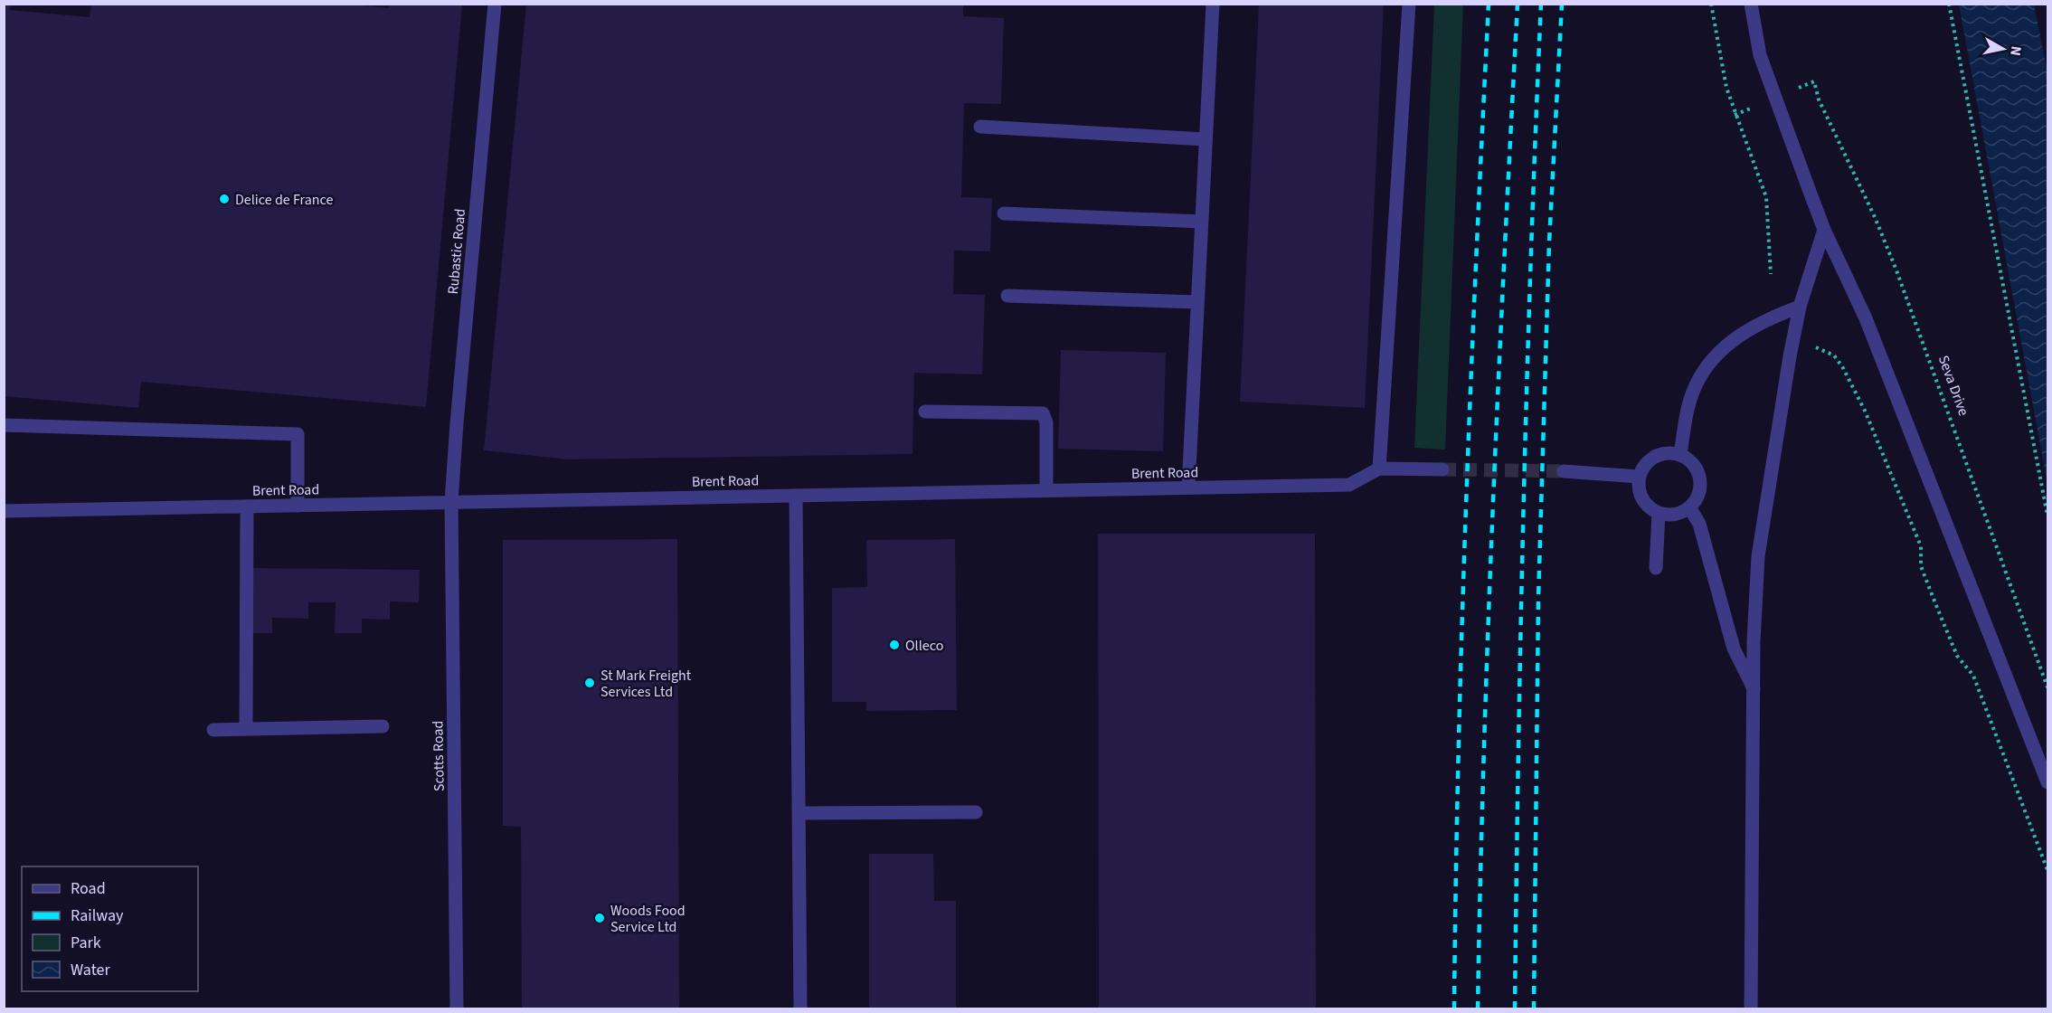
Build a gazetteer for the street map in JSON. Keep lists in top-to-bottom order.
{
  "streets": {
    "street": ["Rubastic Road", "Brent Road", "Scotts Road"],
    "path": ["Seva Drive"]
  },
  "crossings": [
    ["Rubastic Road", "Brent Road"],
    ["Rubastic Road", "Scotts Road"],
    ["Brent Road", "Scotts Road"]
  ],
  "places": [
    "Delice de France",
    "Olleco",
    "St Mark Freight Services Ltd",
    "Woods Food Service Ltd"
  ],
  "legend": [
    "Road",
    "Railway",
    "Park",
    "Water"
  ],
  "north": "right"
}
